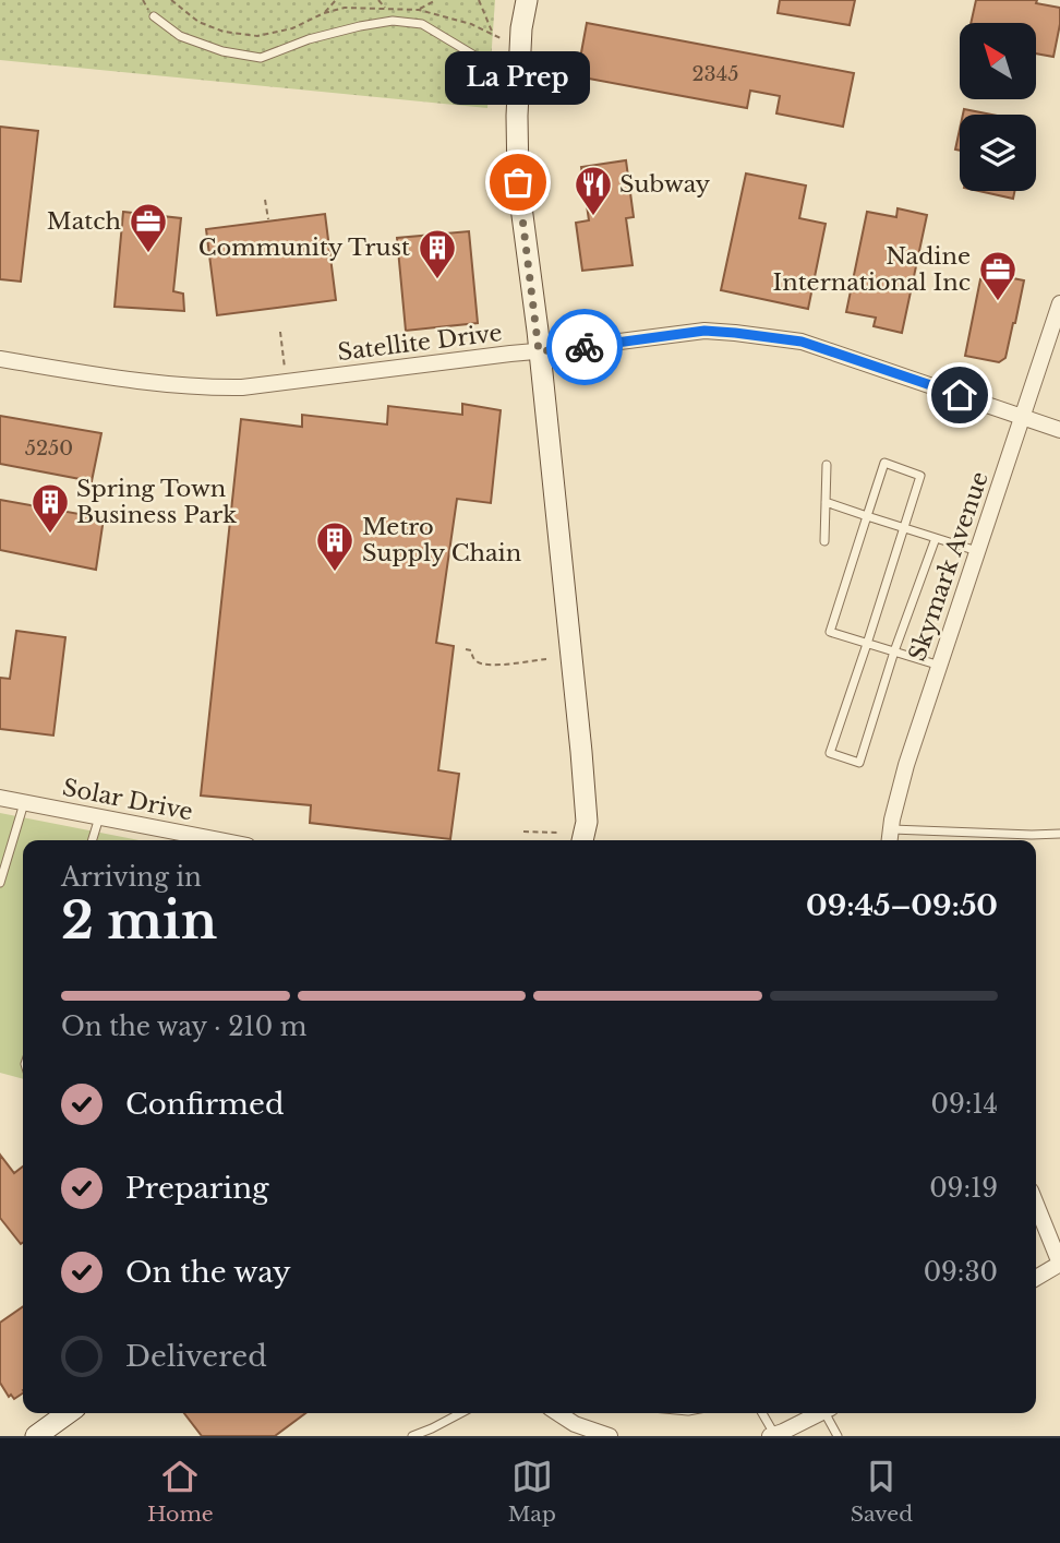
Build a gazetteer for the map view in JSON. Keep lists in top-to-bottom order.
{
  "streets": {
    "street": ["Satellite Drive", "Skymark Avenue", "Solar Drive"]
  },
  "crossings": [
    ["Satellite Drive", "Skymark Avenue"]
  ],
  "places": {
    "other": ["La Prep"],
    "restaurant": ["Subway"],
    "office": ["Match", "Nadine International Inc"],
    "building": ["Community Trust", "Spring Town Business Park", "Metro Supply Chain"]
  },
  "house_numbers": ["2345", "5250"],
  "north": "top left",
  "page": {
    "bubble": "La Prep",
    "heading": ["2 min", "Arriving in", "09:45–09:50"],
    "bar": "On the way · 210 m",
    "list": [
      ["Confirmed", "09:14"],
      ["Preparing", "09:19"],
      ["On the way", "09:30"],
      "Delivered"
    ],
    "tabs": ["Home", "Map", "Saved"]
  }
}
